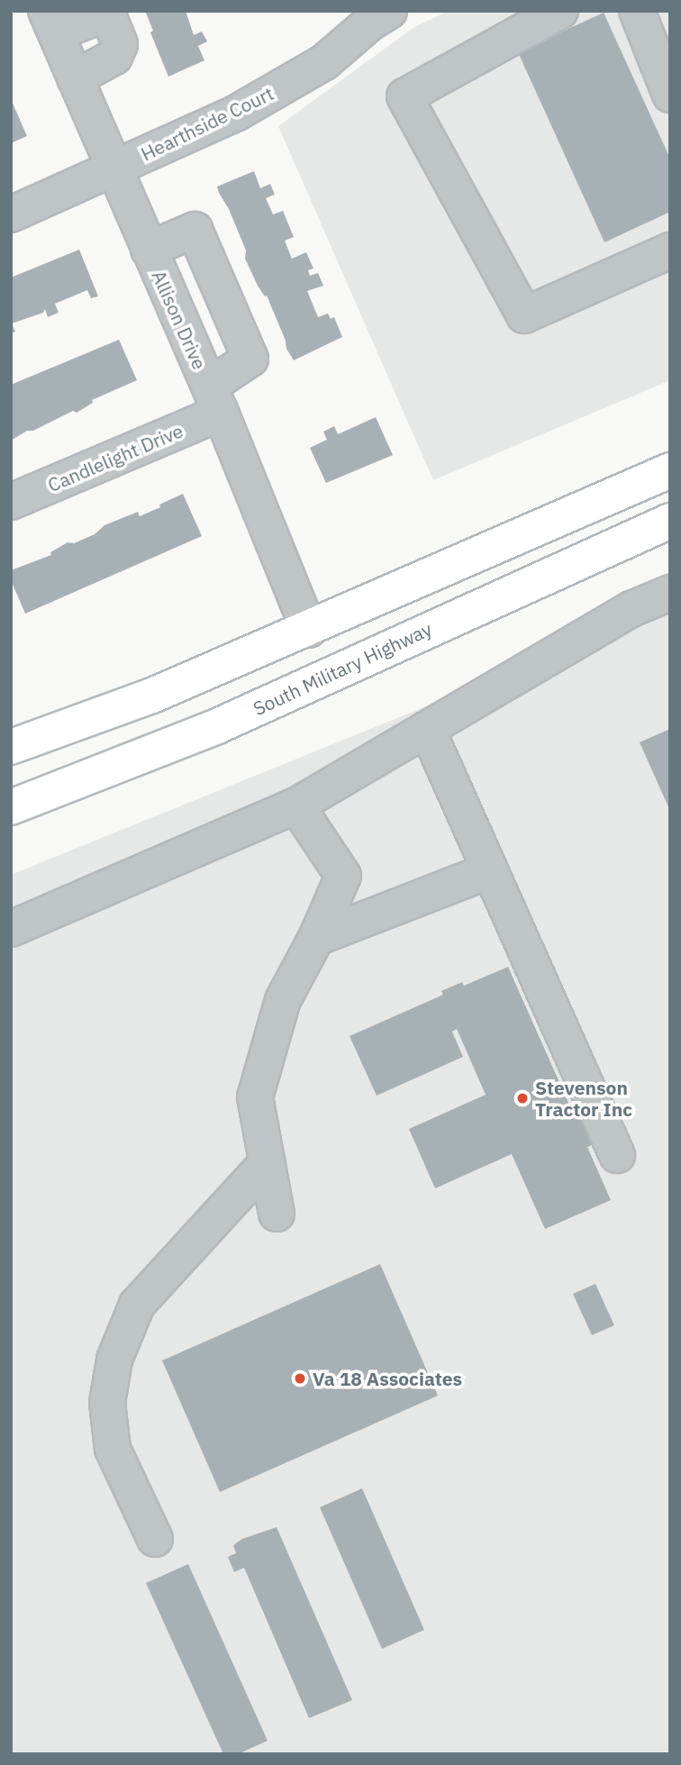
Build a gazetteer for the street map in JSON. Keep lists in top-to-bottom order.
{
  "streets": {
    "main road": ["South Military Highway"],
    "street": ["Hearthside Court", "Allison Drive", "Candlelight Drive"]
  },
  "crossings": [
    ["Hearthside Court", "Allison Drive"],
    ["Allison Drive", "Candlelight Drive"]
  ],
  "places": ["Stevenson Tractor Inc", "Va 18 Associates"]
}
